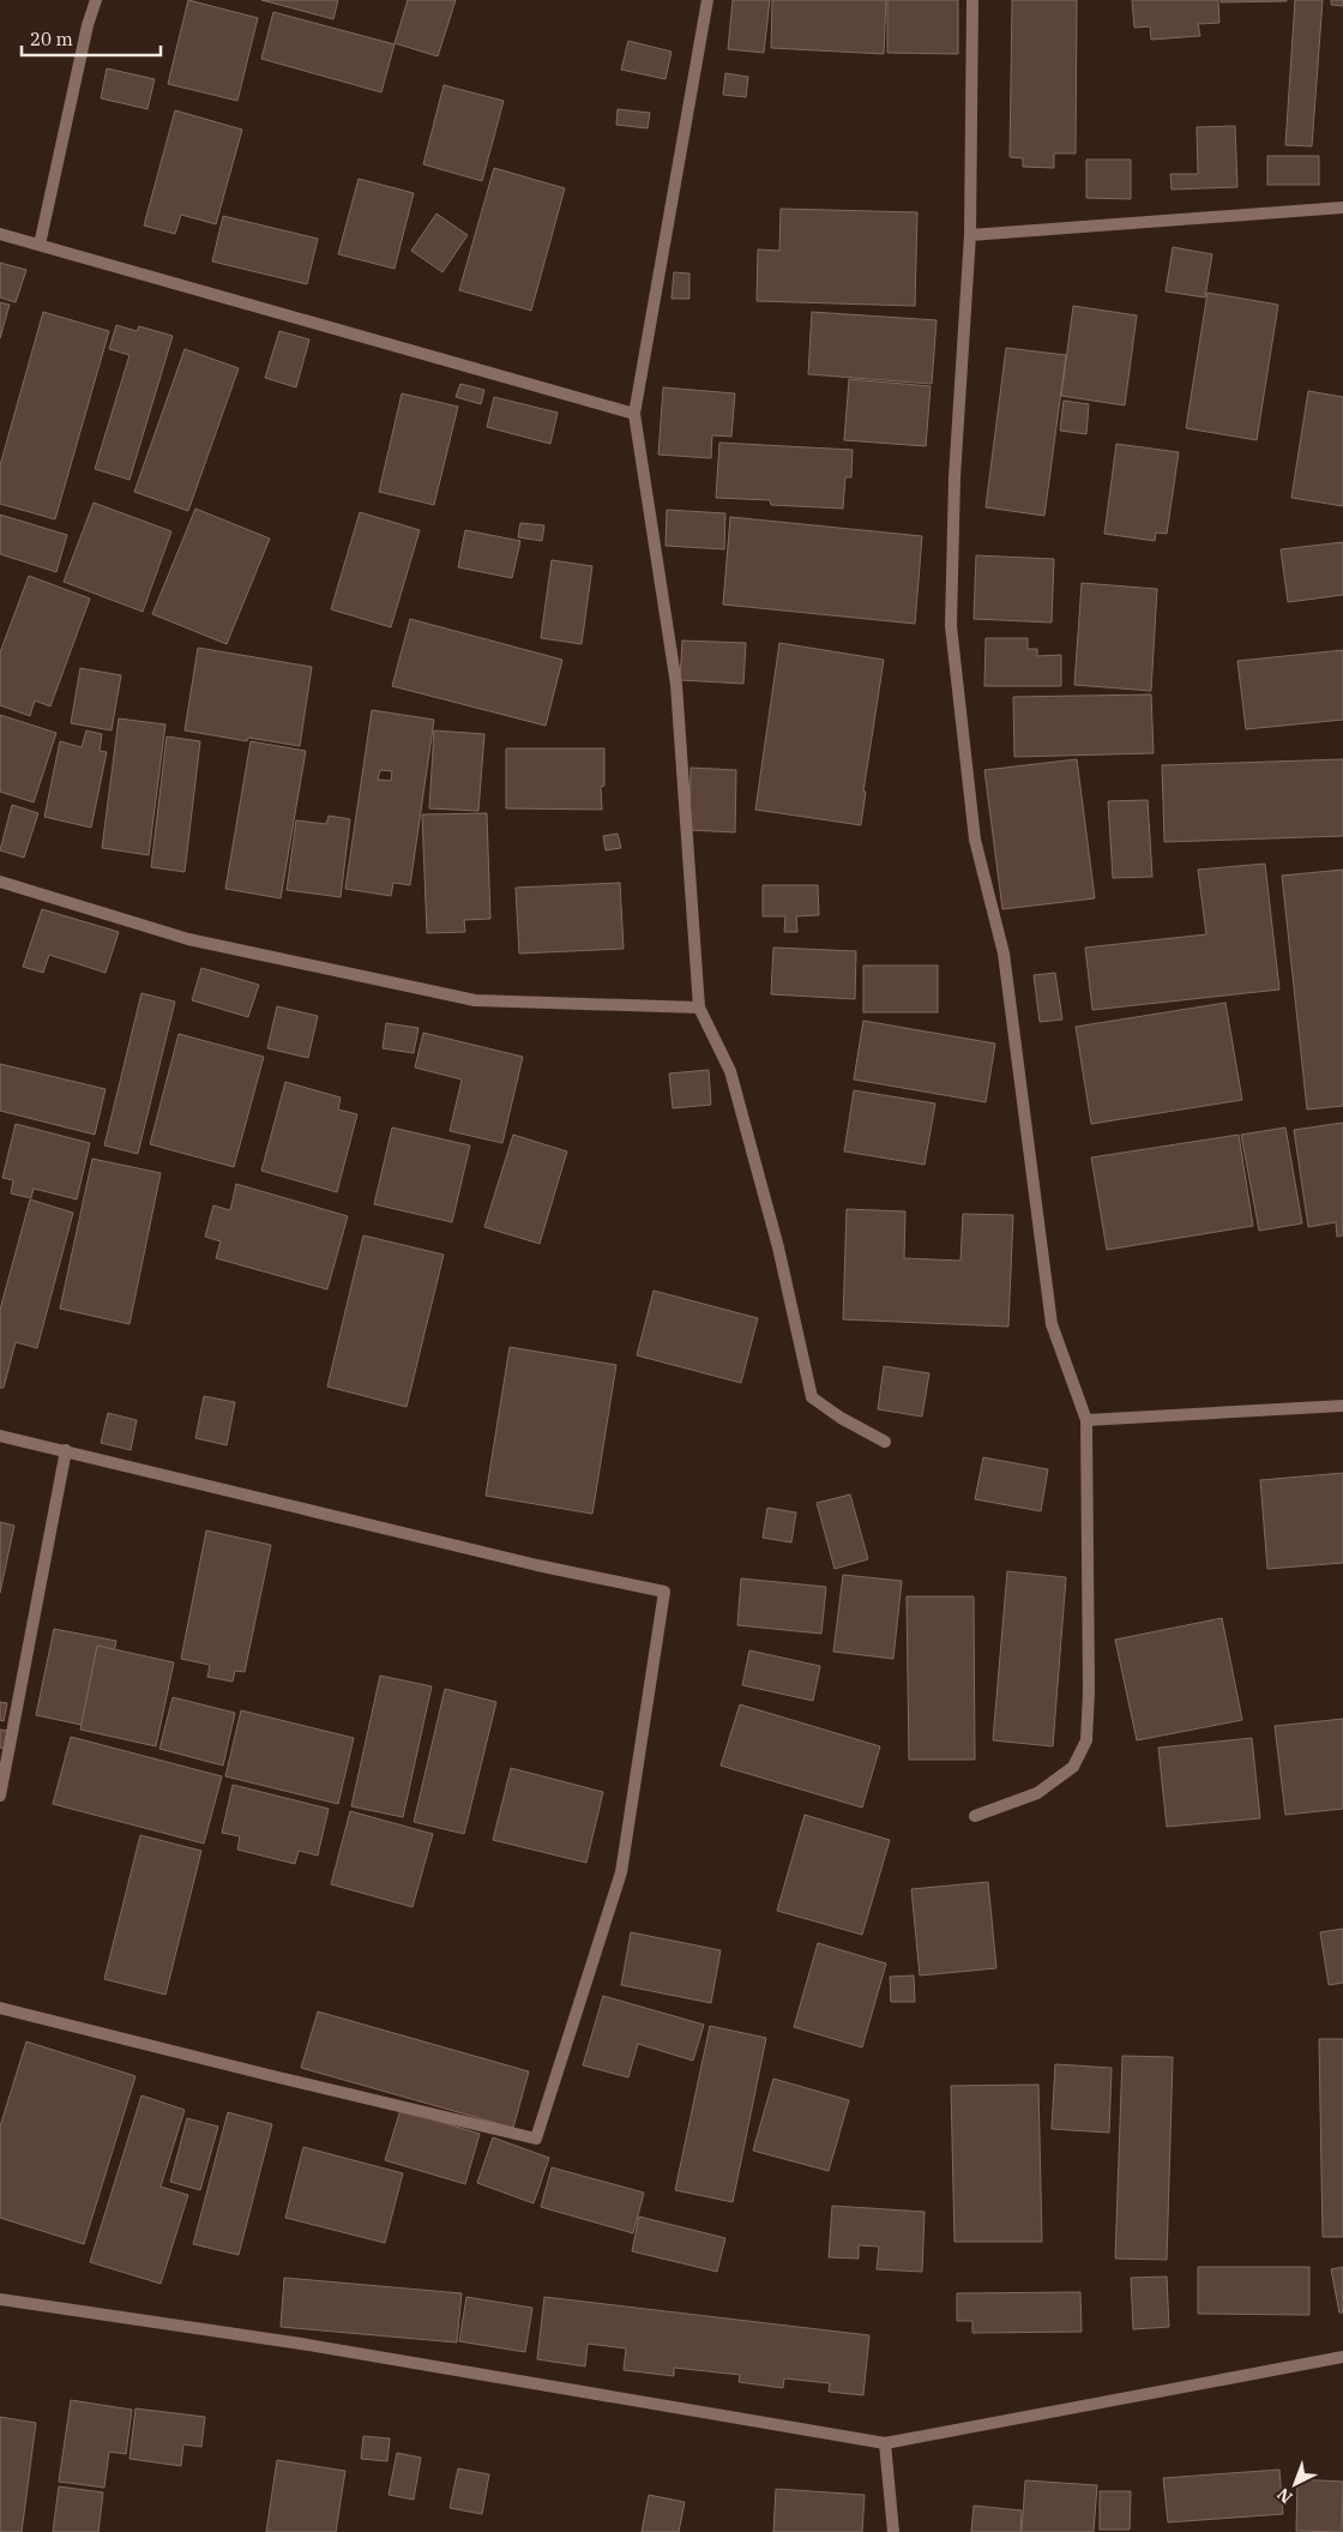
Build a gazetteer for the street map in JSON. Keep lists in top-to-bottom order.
{
  "scale_bar": "20 m",
  "north": "bottom left"
}
